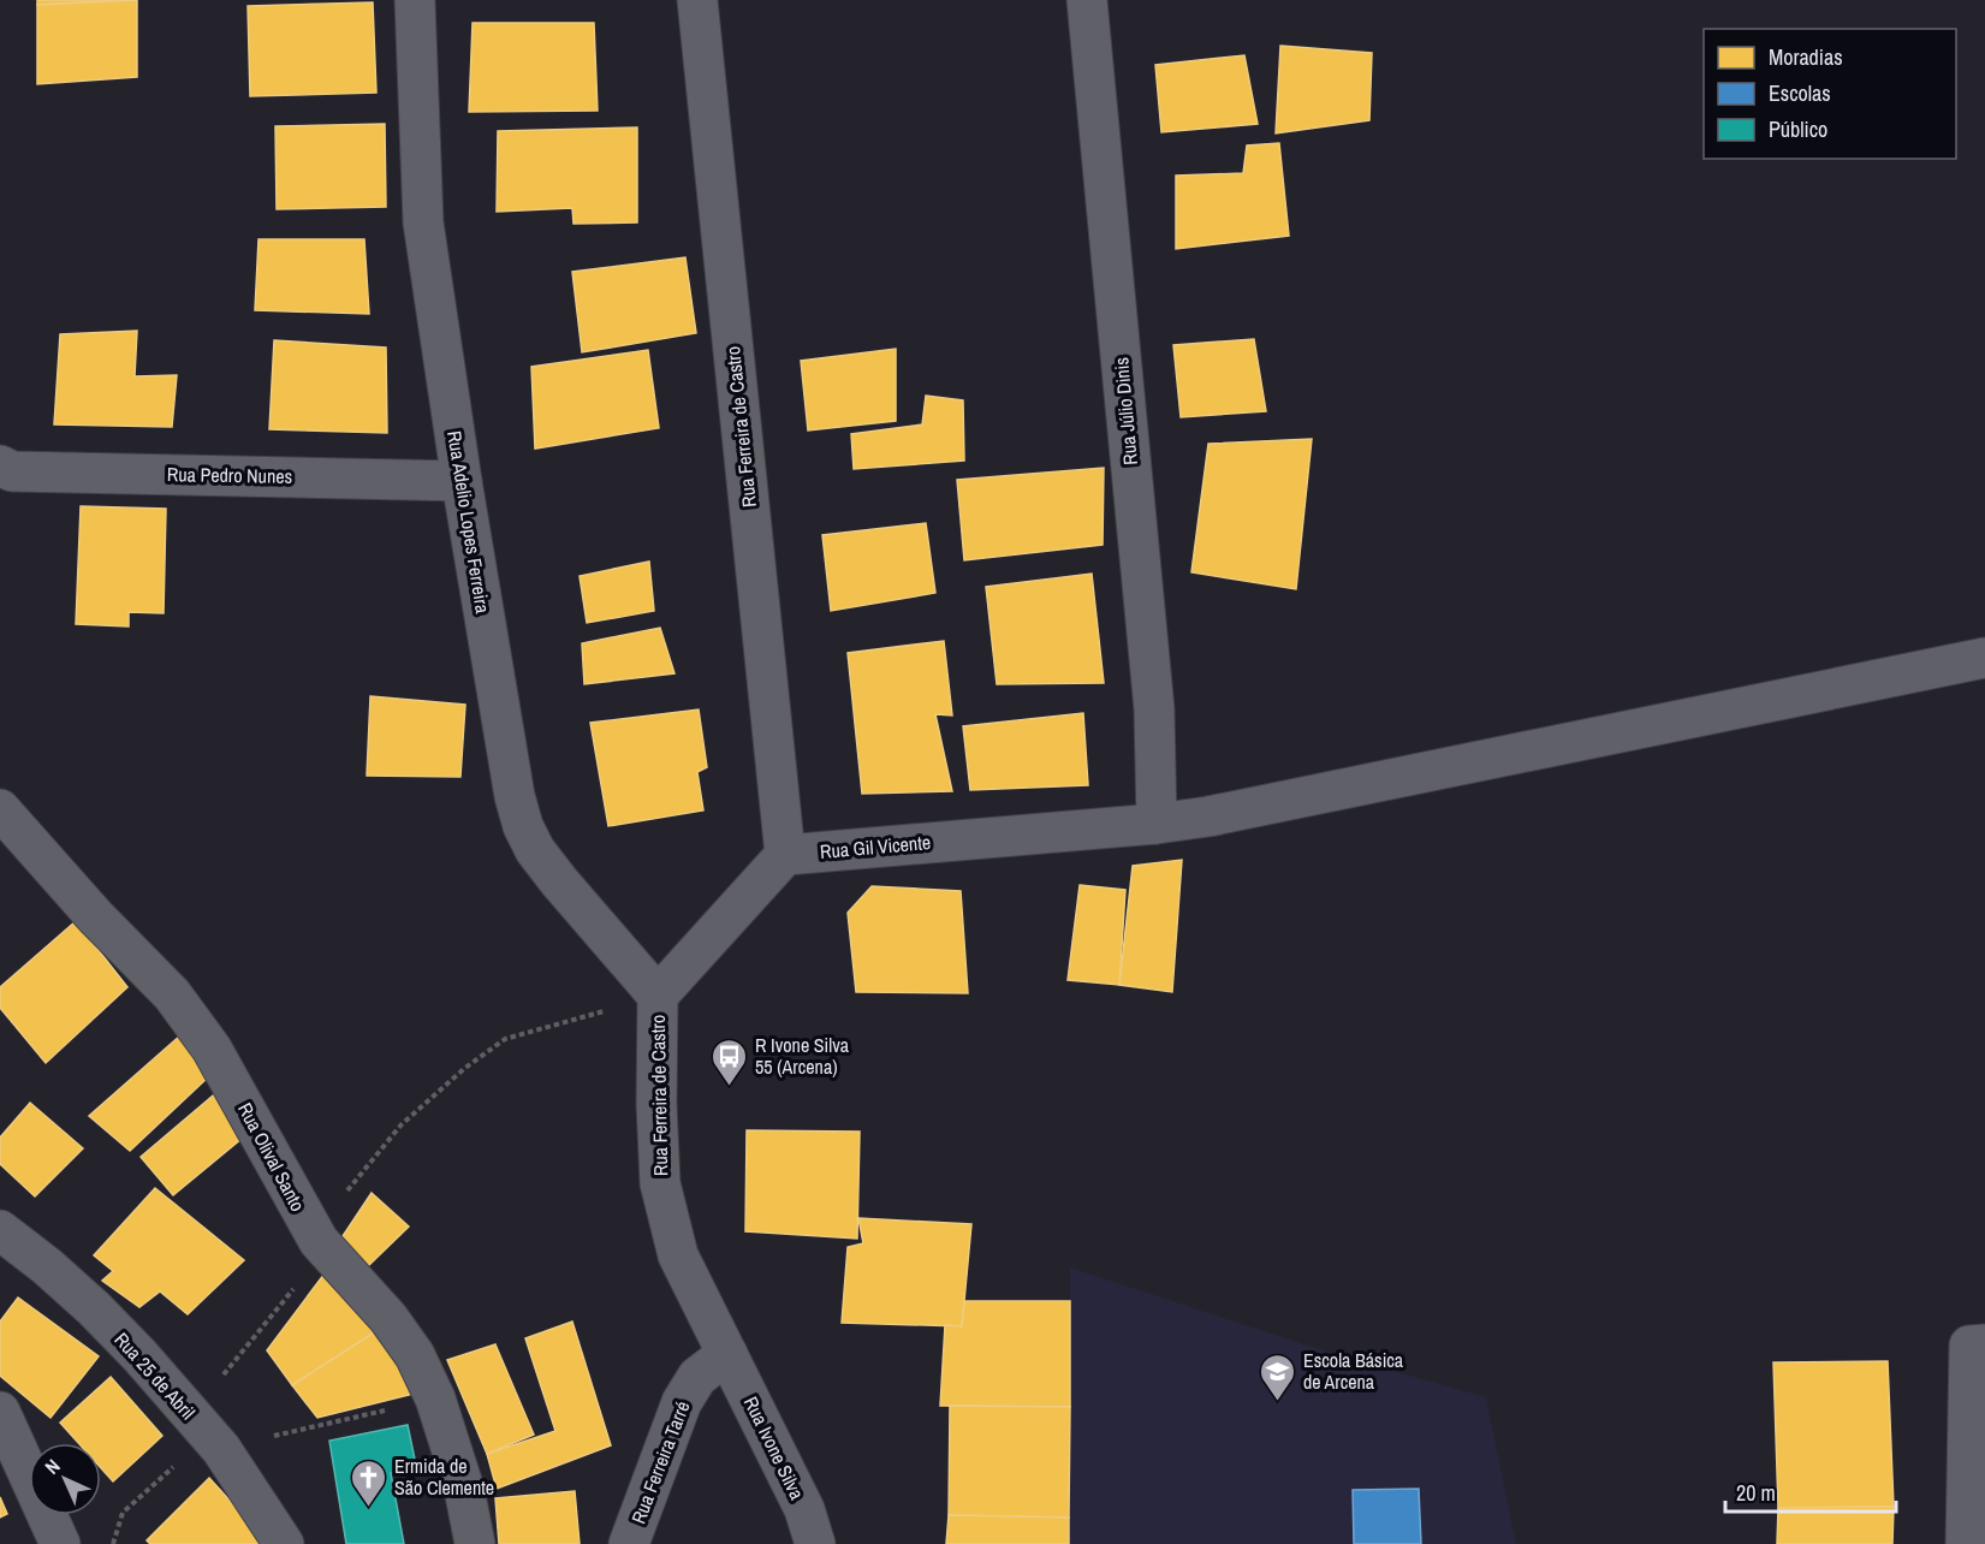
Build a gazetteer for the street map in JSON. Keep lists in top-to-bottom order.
{
  "streets": {
    "street": [
      "Rua Júlio Dinis",
      "Rua Ferreira de Castro",
      "Rua Pedro Nunes",
      "Rua Adelio Lopes Ferreira",
      "Rua Gil Vicente",
      "Rua Olival Santo",
      "Rua 25 de Abril",
      "Rua Ivone Silva",
      "Rua Ferreira Tarré"
    ]
  },
  "crossings": [
    ["Rua Júlio Dinis", "Rua Gil Vicente"],
    ["Rua Ferreira de Castro", "Rua Adelio Lopes Ferreira"],
    ["Rua Ferreira de Castro", "Rua Gil Vicente"],
    ["Rua Ferreira de Castro", "Rua Ivone Silva"],
    ["Rua Ferreira de Castro", "Rua Ferreira Tarré"],
    ["Rua Pedro Nunes", "Rua Adelio Lopes Ferreira"],
    ["Rua Ivone Silva", "Rua Ferreira Tarré"]
  ],
  "places": {
    "bus stop": ["R Ivone Silva 55 (Arcena)"],
    "school or university": ["Escola Básica de Arcena"],
    "church": ["Ermida de São Clemente"]
  },
  "legend": ["Moradias", "Escolas", "Público"],
  "scale_bar": "20 m",
  "north": "top left"
}
